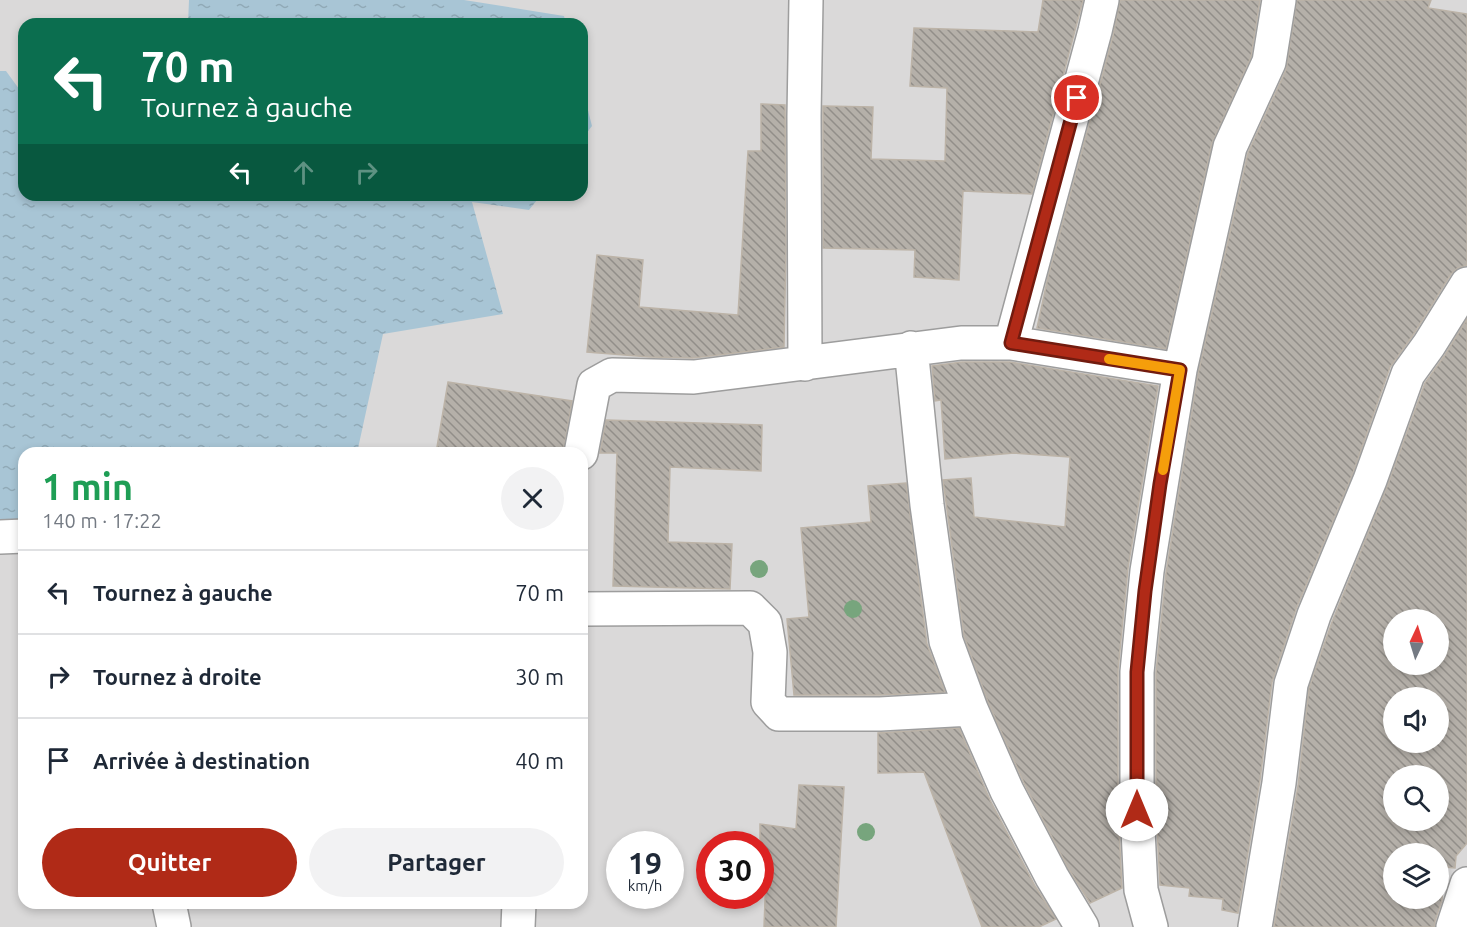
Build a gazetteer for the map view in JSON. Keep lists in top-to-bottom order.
{
  "north": "top",
  "page": {
    "turn": ["70 m", "Tournez à gauche"],
    "heading": ["1 min", "140 m · 17:22"],
    "list": [
      {
        "name": "Tournez à gauche",
        "value": "70 m"
      },
      {
        "name": "Tournez à droite",
        "value": "30 m"
      },
      {
        "name": "Arrivée à destination",
        "value": "40 m"
      }
    ],
    "buttons": ["Quitter", "Partager"],
    "speed": "19 km/h",
    "limit": "30"
  }
}
